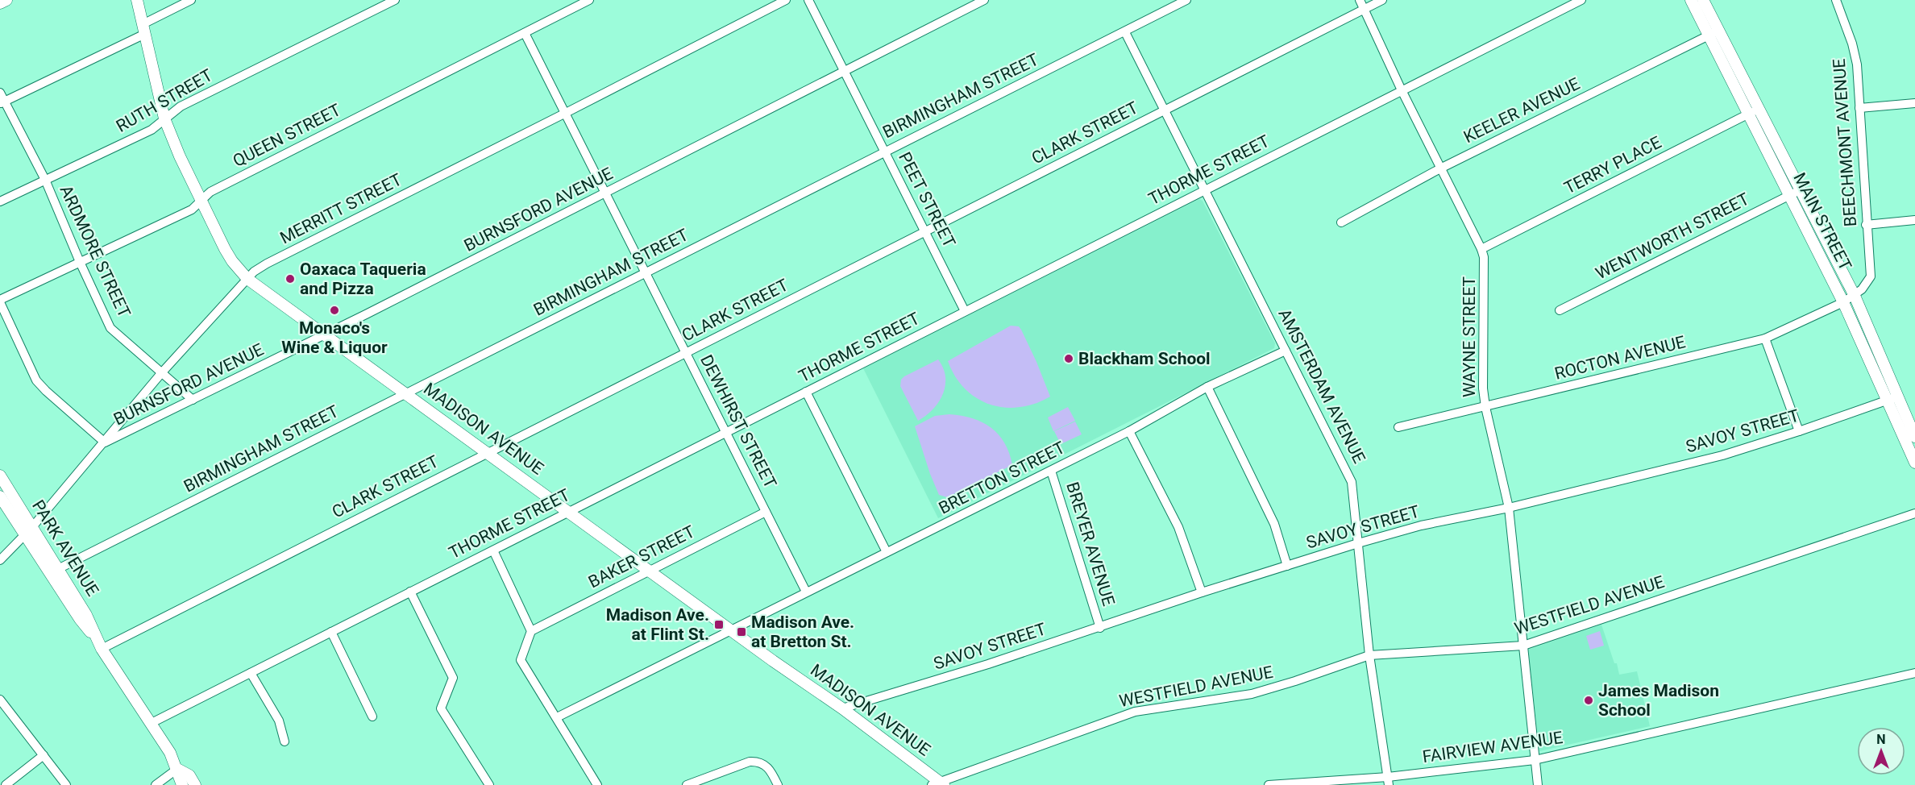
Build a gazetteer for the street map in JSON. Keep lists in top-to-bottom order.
{
  "streets": {
    "main road": ["MAIN STREET", "MADISON AVENUE", "PARK AVENUE"],
    "street": [
      "BIRMINGHAM STREET",
      "RUTH STREET",
      "KEELER AVENUE",
      "CLARK STREET",
      "QUEEN STREET",
      "BEECHMONT AVENUE",
      "TERRY PLACE",
      "THORME STREET",
      "PEET STREET",
      "MERRITT STREET",
      "BURNSFORD AVENUE",
      "WENTWORTH STREET",
      "ARDMORE STREET",
      "WAYNE STREET",
      "ROCTON AVENUE",
      "AMSTERDAM AVENUE",
      "DEWHIRST STREET",
      "SAVOY STREET",
      "BRETTON STREET",
      "BREYER AVENUE",
      "BAKER STREET",
      "WESTFIELD AVENUE",
      "FAIRVIEW AVENUE"
    ]
  },
  "crossings": [
    ["BIRMINGHAM STREET", "PEET STREET"],
    ["BIRMINGHAM STREET", "AMSTERDAM AVENUE"],
    ["BIRMINGHAM STREET", "DEWHIRST STREET"],
    ["BIRMINGHAM STREET", "MADISON AVENUE"],
    ["BIRMINGHAM STREET", "PARK AVENUE"],
    ["RUTH STREET", "ARDMORE STREET"],
    ["RUTH STREET", "MADISON AVENUE"],
    ["KEELER AVENUE", "MAIN STREET"],
    ["KEELER AVENUE", "WAYNE STREET"],
    ["CLARK STREET", "PEET STREET"],
    ["CLARK STREET", "WAYNE STREET"],
    ["CLARK STREET", "AMSTERDAM AVENUE"],
    ["CLARK STREET", "DEWHIRST STREET"],
    ["CLARK STREET", "MADISON AVENUE"],
    ["CLARK STREET", "PARK AVENUE"],
    ["QUEEN STREET", "ARDMORE STREET"],
    ["QUEEN STREET", "DEWHIRST STREET"],
    ["QUEEN STREET", "MADISON AVENUE"],
    ["BEECHMONT AVENUE", "MAIN STREET"],
    ["BEECHMONT AVENUE", "ROCTON AVENUE"],
    ["TERRY PLACE", "MAIN STREET"],
    ["TERRY PLACE", "WAYNE STREET"],
    ["THORME STREET", "PEET STREET"],
    ["THORME STREET", "WAYNE STREET"],
    ["THORME STREET", "AMSTERDAM AVENUE"],
    ["THORME STREET", "DEWHIRST STREET"],
    ["THORME STREET", "MADISON AVENUE"],
    ["THORME STREET", "PARK AVENUE"],
    ["PEET STREET", "BURNSFORD AVENUE"],
    ["MERRITT STREET", "BURNSFORD AVENUE"],
    ["MERRITT STREET", "ARDMORE STREET"],
    ["MERRITT STREET", "DEWHIRST STREET"],
    ["MERRITT STREET", "MADISON AVENUE"],
    ["MERRITT STREET", "PARK AVENUE"],
    ["BURNSFORD AVENUE", "ARDMORE STREET"],
    ["BURNSFORD AVENUE", "DEWHIRST STREET"],
    ["BURNSFORD AVENUE", "MADISON AVENUE"],
    ["MAIN STREET", "WENTWORTH STREET"],
    ["MAIN STREET", "ROCTON AVENUE"],
    ["MAIN STREET", "SAVOY STREET"],
    ["WAYNE STREET", "ROCTON AVENUE"],
    ["WAYNE STREET", "SAVOY STREET"],
    ["WAYNE STREET", "WESTFIELD AVENUE"],
    ["WAYNE STREET", "FAIRVIEW AVENUE"],
    ["AMSTERDAM AVENUE", "SAVOY STREET"],
    ["AMSTERDAM AVENUE", "BRETTON STREET"],
    ["AMSTERDAM AVENUE", "WESTFIELD AVENUE"],
    ["AMSTERDAM AVENUE", "FAIRVIEW AVENUE"],
    ["DEWHIRST STREET", "BRETTON STREET"],
    ["DEWHIRST STREET", "BAKER STREET"],
    ["MADISON AVENUE", "SAVOY STREET"],
    ["MADISON AVENUE", "BRETTON STREET"],
    ["MADISON AVENUE", "BAKER STREET"],
    ["MADISON AVENUE", "WESTFIELD AVENUE"],
    ["SAVOY STREET", "BREYER AVENUE"],
    ["BRETTON STREET", "BREYER AVENUE"]
  ],
  "places": {
    "other": [
      "Oaxaca Taqueria and Pizza",
      "Monaco's Wine & Liquor",
      "Blackham School",
      "James Madison School"
    ],
    "transit": ["Madison Ave. at Flint St.", "Madison Ave. at Bretton St."]
  },
  "north": "top"
}
